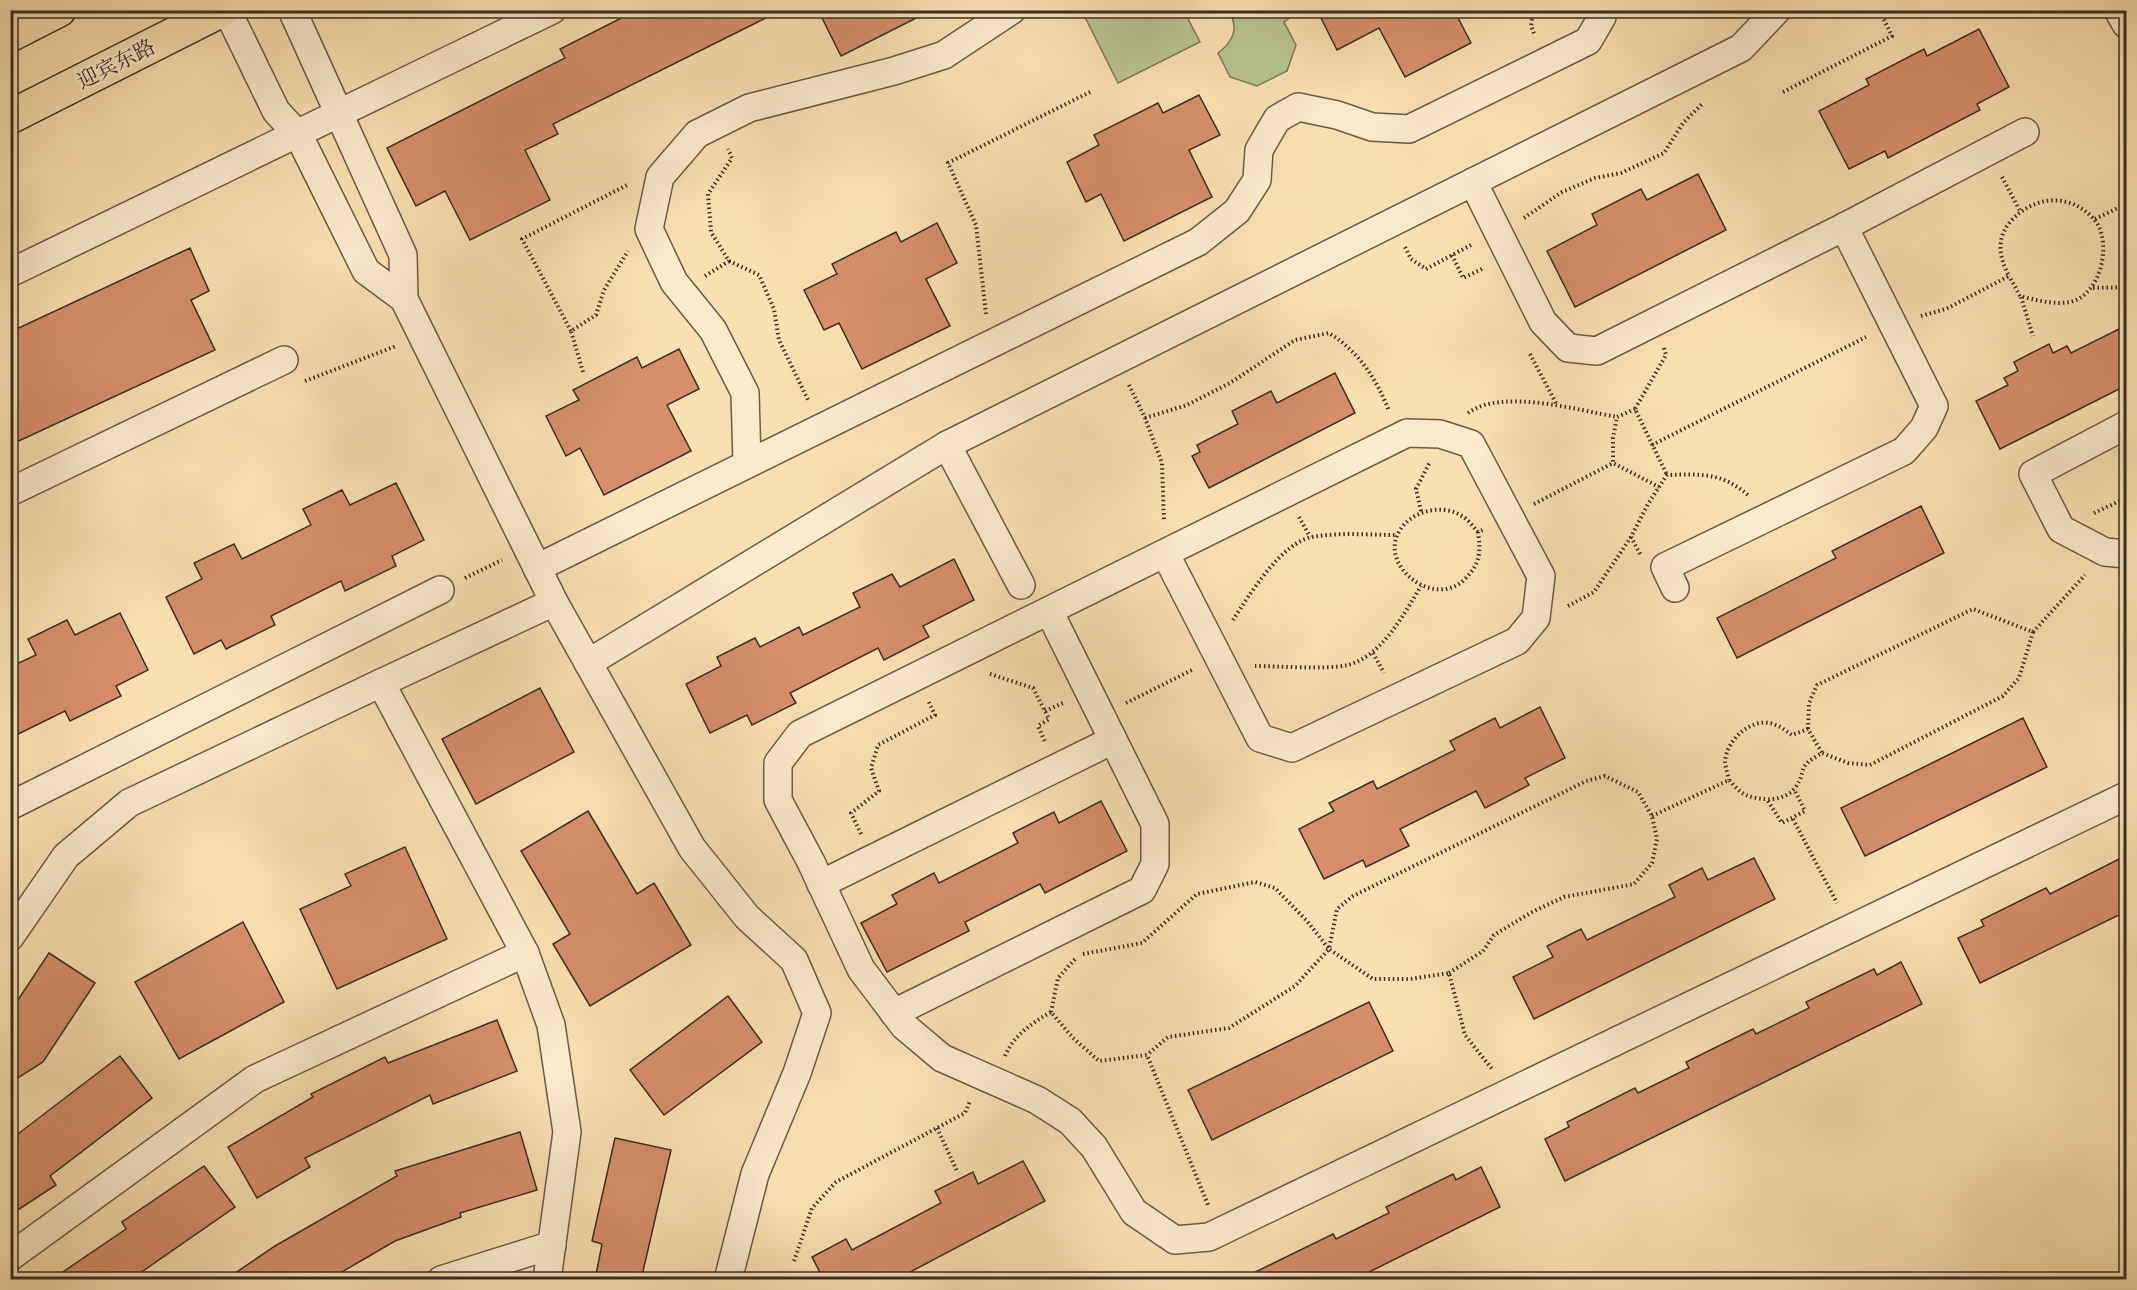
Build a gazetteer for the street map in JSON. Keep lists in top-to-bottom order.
{
  "streets": {
    "highway": ["迎宾东路"]
  }
}
